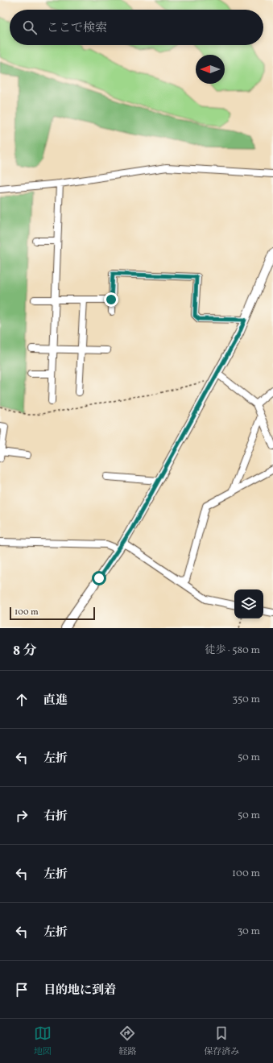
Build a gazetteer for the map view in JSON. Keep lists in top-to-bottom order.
{
  "scale_bar": "100 m",
  "north": "left",
  "page": {
    "search": "ここで検索",
    "scale": "100 m",
    "heading": ["8 分", "徒歩 · 580 m"],
    "list": [
      ["直進", "350 m"],
      ["左折", "50 m"],
      ["右折", "50 m"],
      ["左折", "100 m"],
      ["左折", "30 m"],
      "目的地に到着"
    ],
    "nav": ["地図", "経路", "保存済み"]
  }
}
